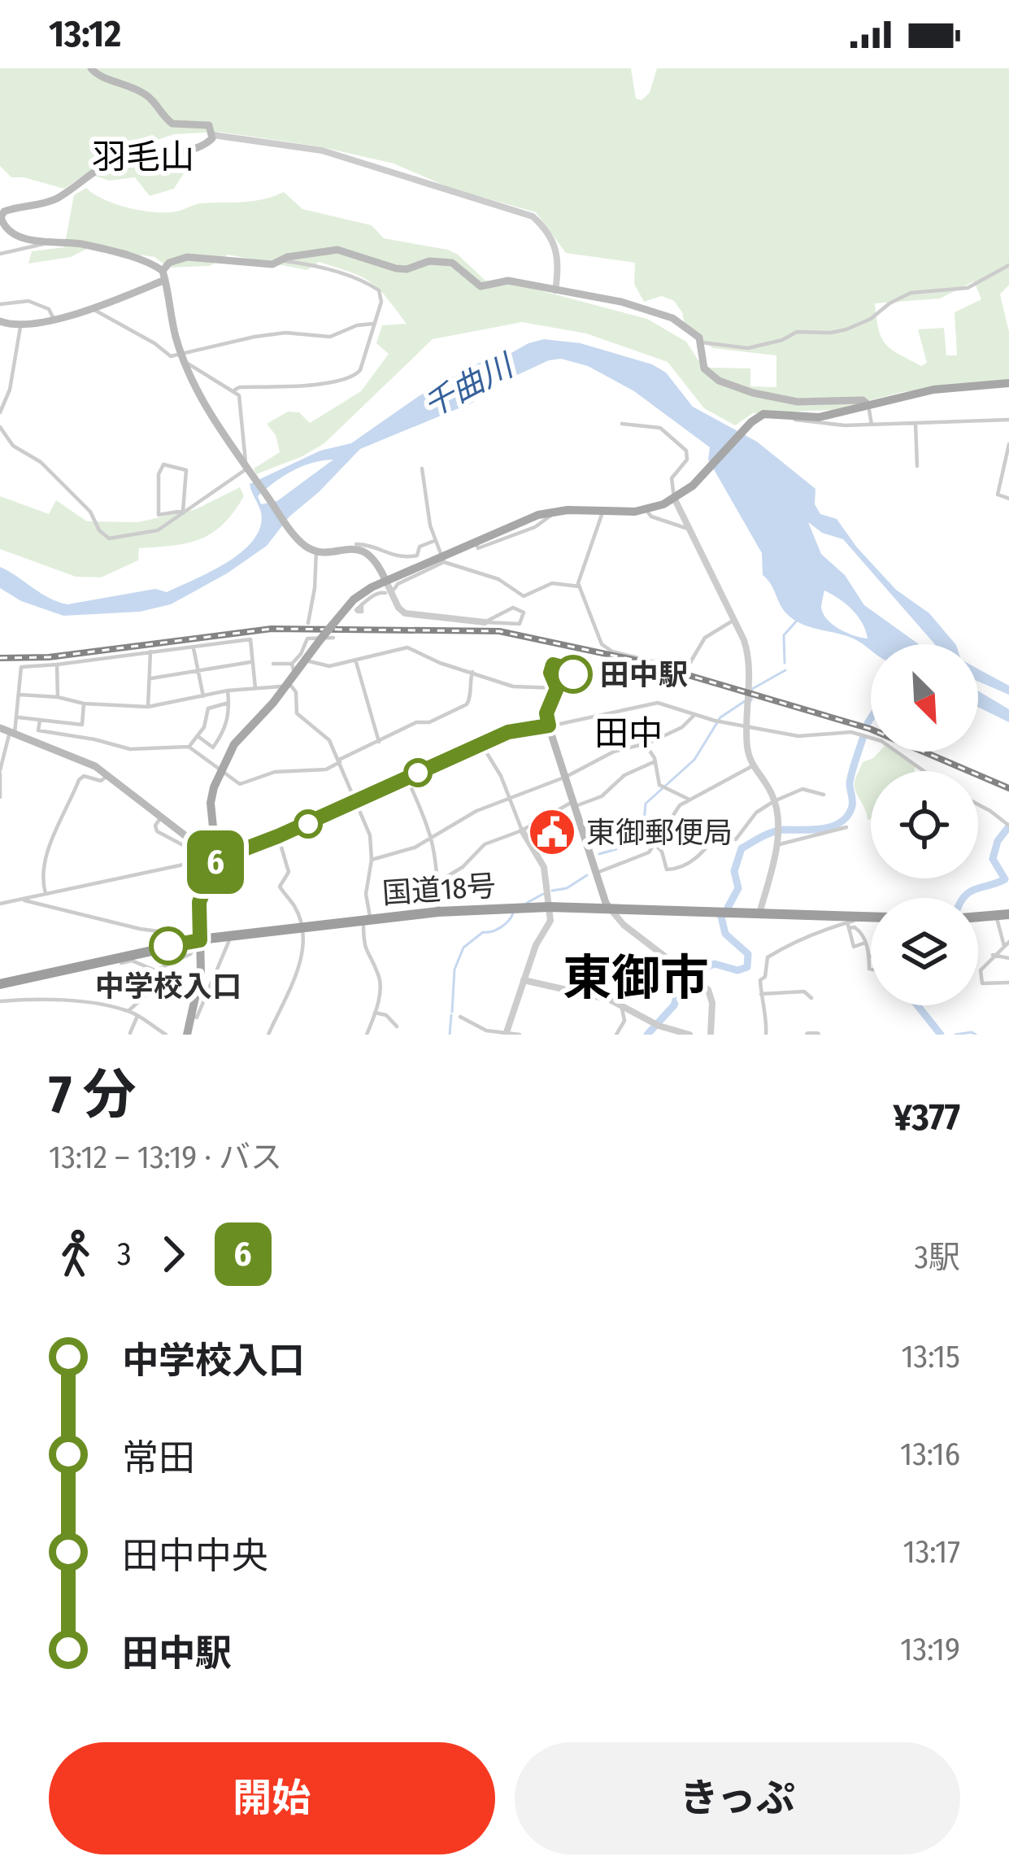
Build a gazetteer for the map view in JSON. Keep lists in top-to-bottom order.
{
  "streets": {
    "highway": ["国道18号"]
  },
  "districts": ["羽毛山", "田中", "東御市"],
  "water": ["千曲川"],
  "places": {
    "other": ["田中駅", "中学校入口"],
    "public building": ["東御郵便局"]
  },
  "lines": ["bus line 6"],
  "north": "bottom right",
  "page": {
    "status": "13:12",
    "on_map": "6",
    "heading": ["7 分", "13:12 – 13:19 · バス", "¥377"],
    "legs": ["3", "6", "3駅"],
    "list": [
      {
        "name": "中学校入口",
        "value": "13:15"
      },
      {
        "name": "常田",
        "value": "13:16"
      },
      {
        "name": "田中中央",
        "value": "13:17"
      },
      {
        "name": "田中駅",
        "value": "13:19"
      }
    ],
    "buttons": ["開始", "きっぷ"]
  }
}
